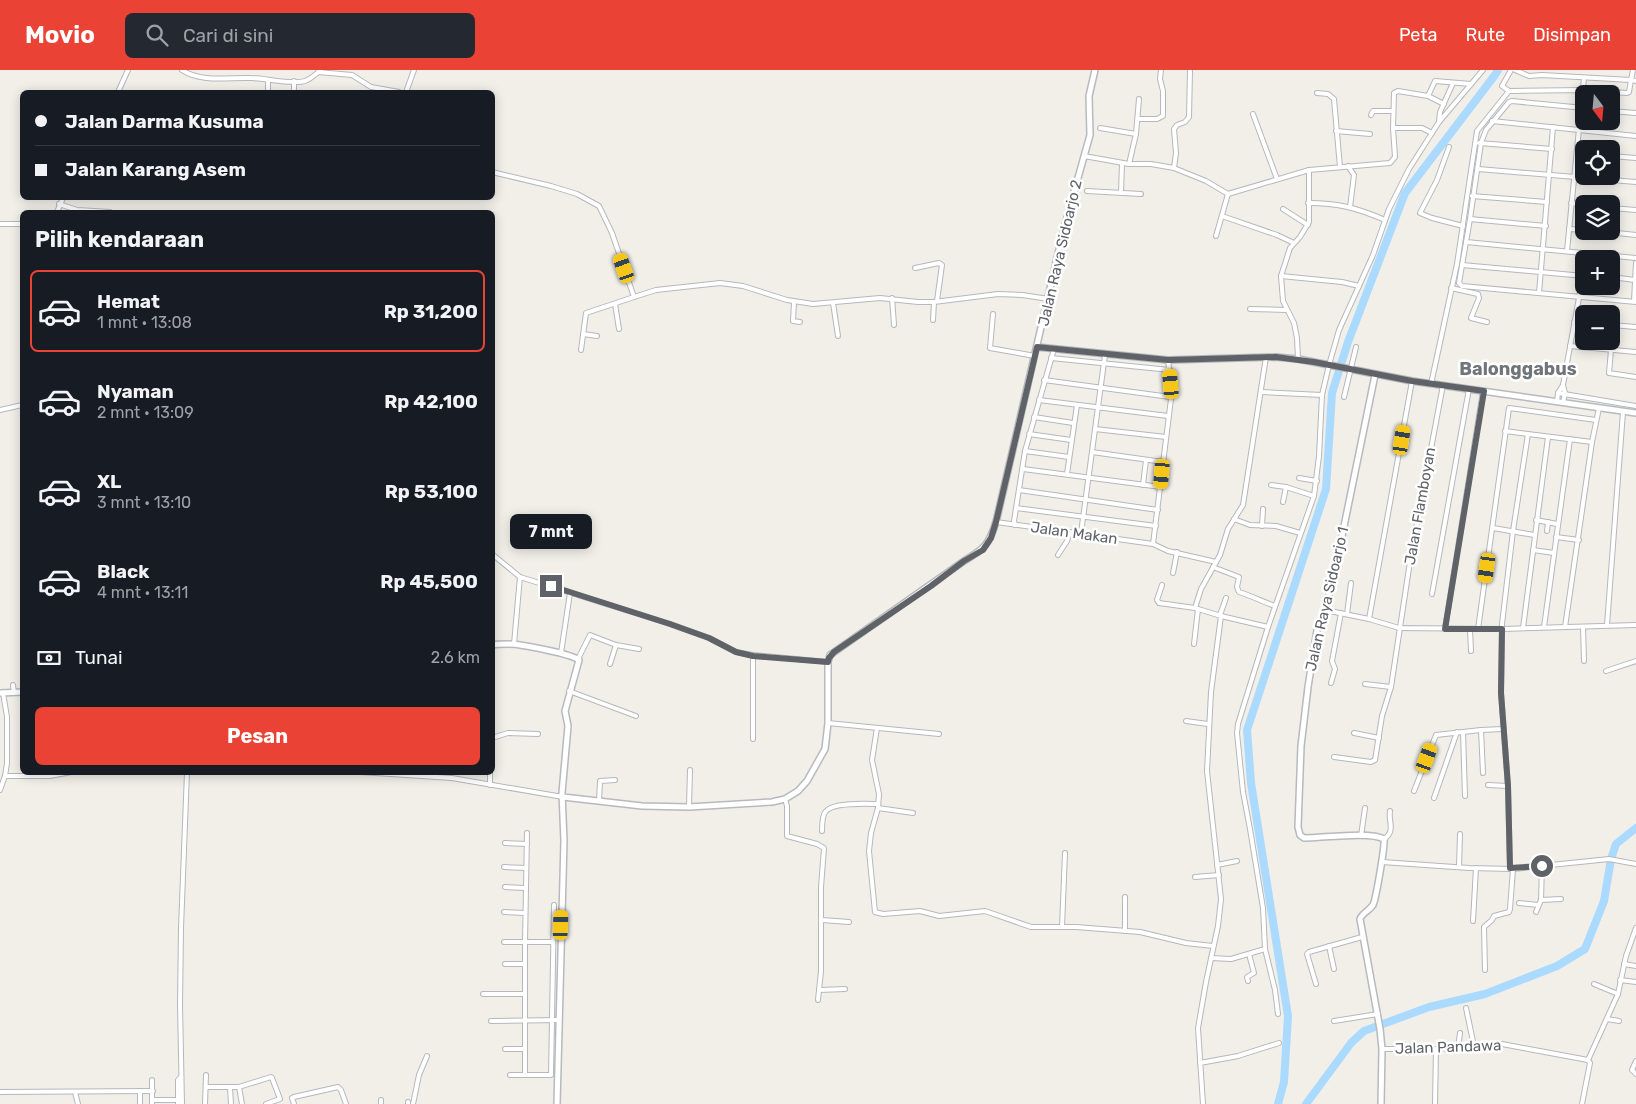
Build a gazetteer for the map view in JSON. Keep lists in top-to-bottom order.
{
  "streets": {
    "street": [
      "Jalan Raya Sidoarjo 2",
      "Jalan Flamboyan",
      "Jalan Makan",
      "Jalan Raya Sidoarjo 1",
      "Jalan Pandawa"
    ]
  },
  "crossings": [
    ["Jalan Raya Sidoarjo 2", "Jalan Makan"]
  ],
  "districts": ["Balonggabus"],
  "north": "bottom",
  "page": {
    "header": "Movio",
    "search": "Cari di sini",
    "nav": ["Peta", "Rute", "Disimpan"],
    "map_buttons": ["+", "−"],
    "banner": ["Jalan Darma Kusuma", "Jalan Karang Asem"],
    "heading": "Pilih kendaraan",
    "list": [
      {
        "name": "Hemat",
        "note": "1 mnt · 13:08",
        "value": "Rp 31,200"
      },
      {
        "name": "Nyaman",
        "note": "2 mnt · 13:09",
        "value": "Rp 42,100"
      },
      {
        "name": "XL",
        "note": "3 mnt · 13:10",
        "value": "Rp 53,100"
      },
      {
        "name": "Black",
        "note": "4 mnt · 13:11",
        "value": "Rp 45,500"
      }
    ],
    "bubble": "7 mnt",
    "pay": ["Tunai", "2.6 km"],
    "buttons": "Pesan"
  }
}
